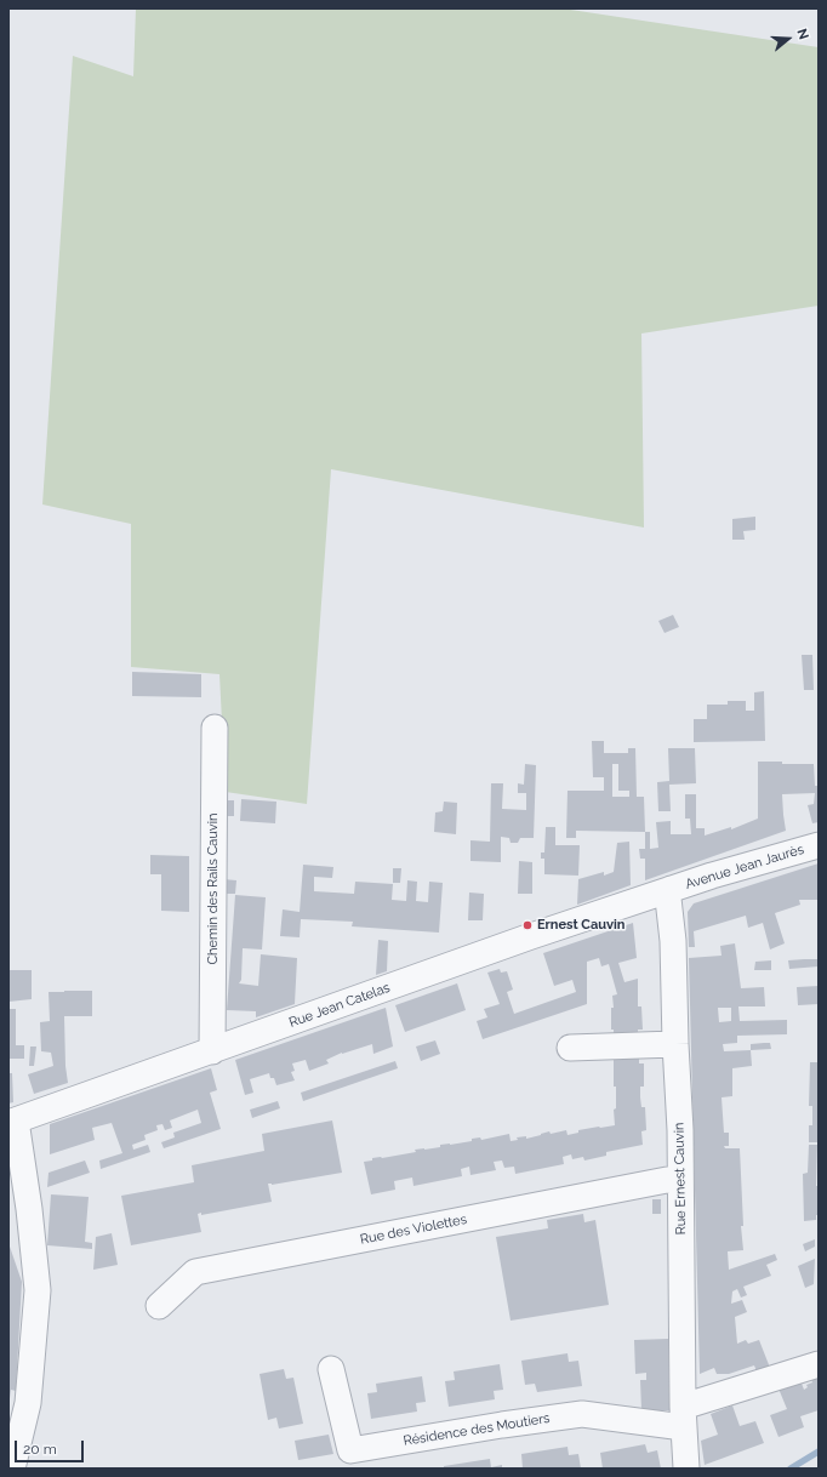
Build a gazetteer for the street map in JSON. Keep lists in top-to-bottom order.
{
  "streets": {
    "street": [
      "Avenue Jean Jaurès",
      "Chemin des Rails Cauvin",
      "Rue Jean Catelas",
      "Rue Ernest Cauvin",
      "Rue des Violettes",
      "Résidence des Moutiers"
    ]
  },
  "crossings": [
    ["Avenue Jean Jaurès", "Rue Jean Catelas"],
    ["Avenue Jean Jaurès", "Rue Ernest Cauvin"],
    ["Chemin des Rails Cauvin", "Rue Jean Catelas"],
    ["Rue Jean Catelas", "Rue Ernest Cauvin"],
    ["Rue Ernest Cauvin", "Rue des Violettes"],
    ["Rue Ernest Cauvin", "Résidence des Moutiers"]
  ],
  "places": ["Ernest Cauvin"],
  "scale_bar": "20 m",
  "north": "right"
}
